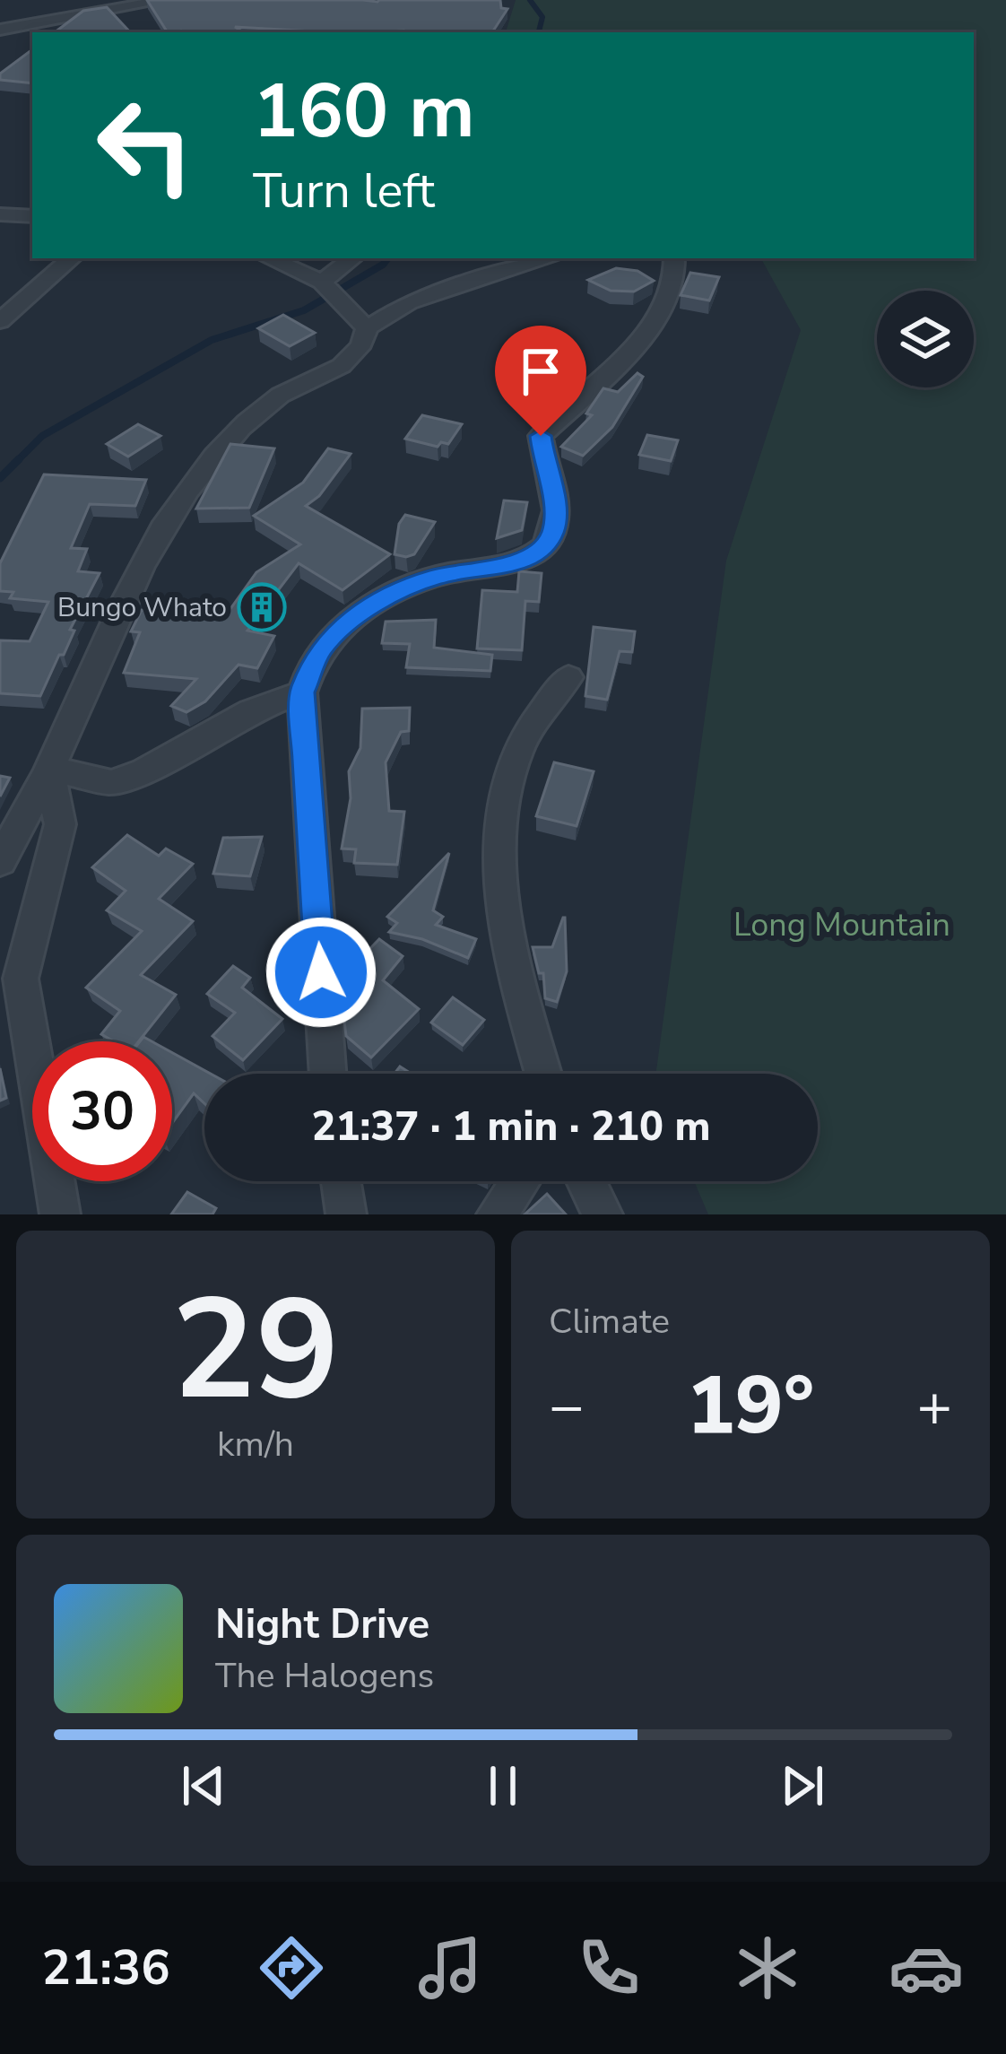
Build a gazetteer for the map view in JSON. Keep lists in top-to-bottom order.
{
  "parks": ["Long Mountain"],
  "places": {
    "building": ["Bungo Whato"]
  },
  "page": {
    "turn": ["160 m", "Turn left"],
    "limit": "30",
    "trip": "21:37 · 1 min · 210 m",
    "tile": [
      ["29", "km/h"],
      "Climate"
    ],
    "heat": ["−", "19°", "+"],
    "song": ["Night Drive", "The Halogens"],
    "tabs": "21:36"
  }
}
